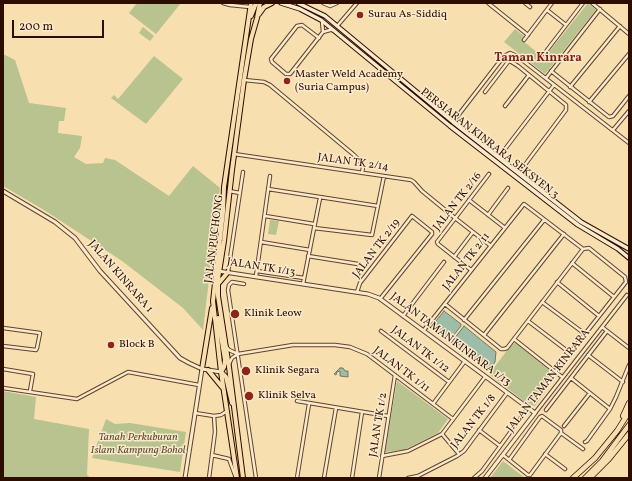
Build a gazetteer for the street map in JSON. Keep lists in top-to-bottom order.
{
  "streets": {
    "main road": ["PERSIARAN KINRARA SEKSYEN 3", "JALAN PUCHONG"],
    "street": [
      "JALAN TK 2/14",
      "JALAN TK 2/16",
      "JALAN TK 2/19",
      "JALAN TK 2/11",
      "JALAN TK 1/13",
      "JALAN KINRARA 1",
      "JALAN TAMAN KINRARA 1/13",
      "JALAN TK 1/12",
      "JALAN TK 1/11",
      "JALAN TAMAN KINRARA",
      "JALAN TK 1/8",
      "JALAN TK 1/2"
    ]
  },
  "crossings": [
    ["JALAN TK 2/14", "JALAN TK 2/16"],
    ["JALAN TK 2/14", "JALAN PUCHONG"],
    ["JALAN TK 2/14", "JALAN TK 2/11"],
    ["JALAN TK 2/16", "JALAN TK 2/11"],
    ["JALAN PUCHONG", "JALAN TK 1/13"],
    ["JALAN PUCHONG", "JALAN KINRARA 1"],
    ["JALAN TK 2/19", "JALAN TAMAN KINRARA 1/13"],
    ["JALAN TK 2/11", "JALAN TAMAN KINRARA 1/13"],
    ["JALAN TK 1/13", "JALAN TAMAN KINRARA 1/13"],
    ["JALAN TAMAN KINRARA 1/13", "JALAN TAMAN KINRARA"],
    ["JALAN TAMAN KINRARA 1/13", "JALAN TK 1/8"],
    ["JALAN TK 1/11", "JALAN TK 1/2"]
  ],
  "districts": ["Taman Kinrara"],
  "parks": ["Tanah Perkuburan Islam Kampung Bohol"],
  "places": [
    "Surau As-Siddiq",
    "Master Weld Academy (Suria Campus)",
    "Klinik Leow",
    "Block B",
    "Klinik Segara",
    "Klinik Selva"
  ],
  "scale_bar": "200 m"
}
